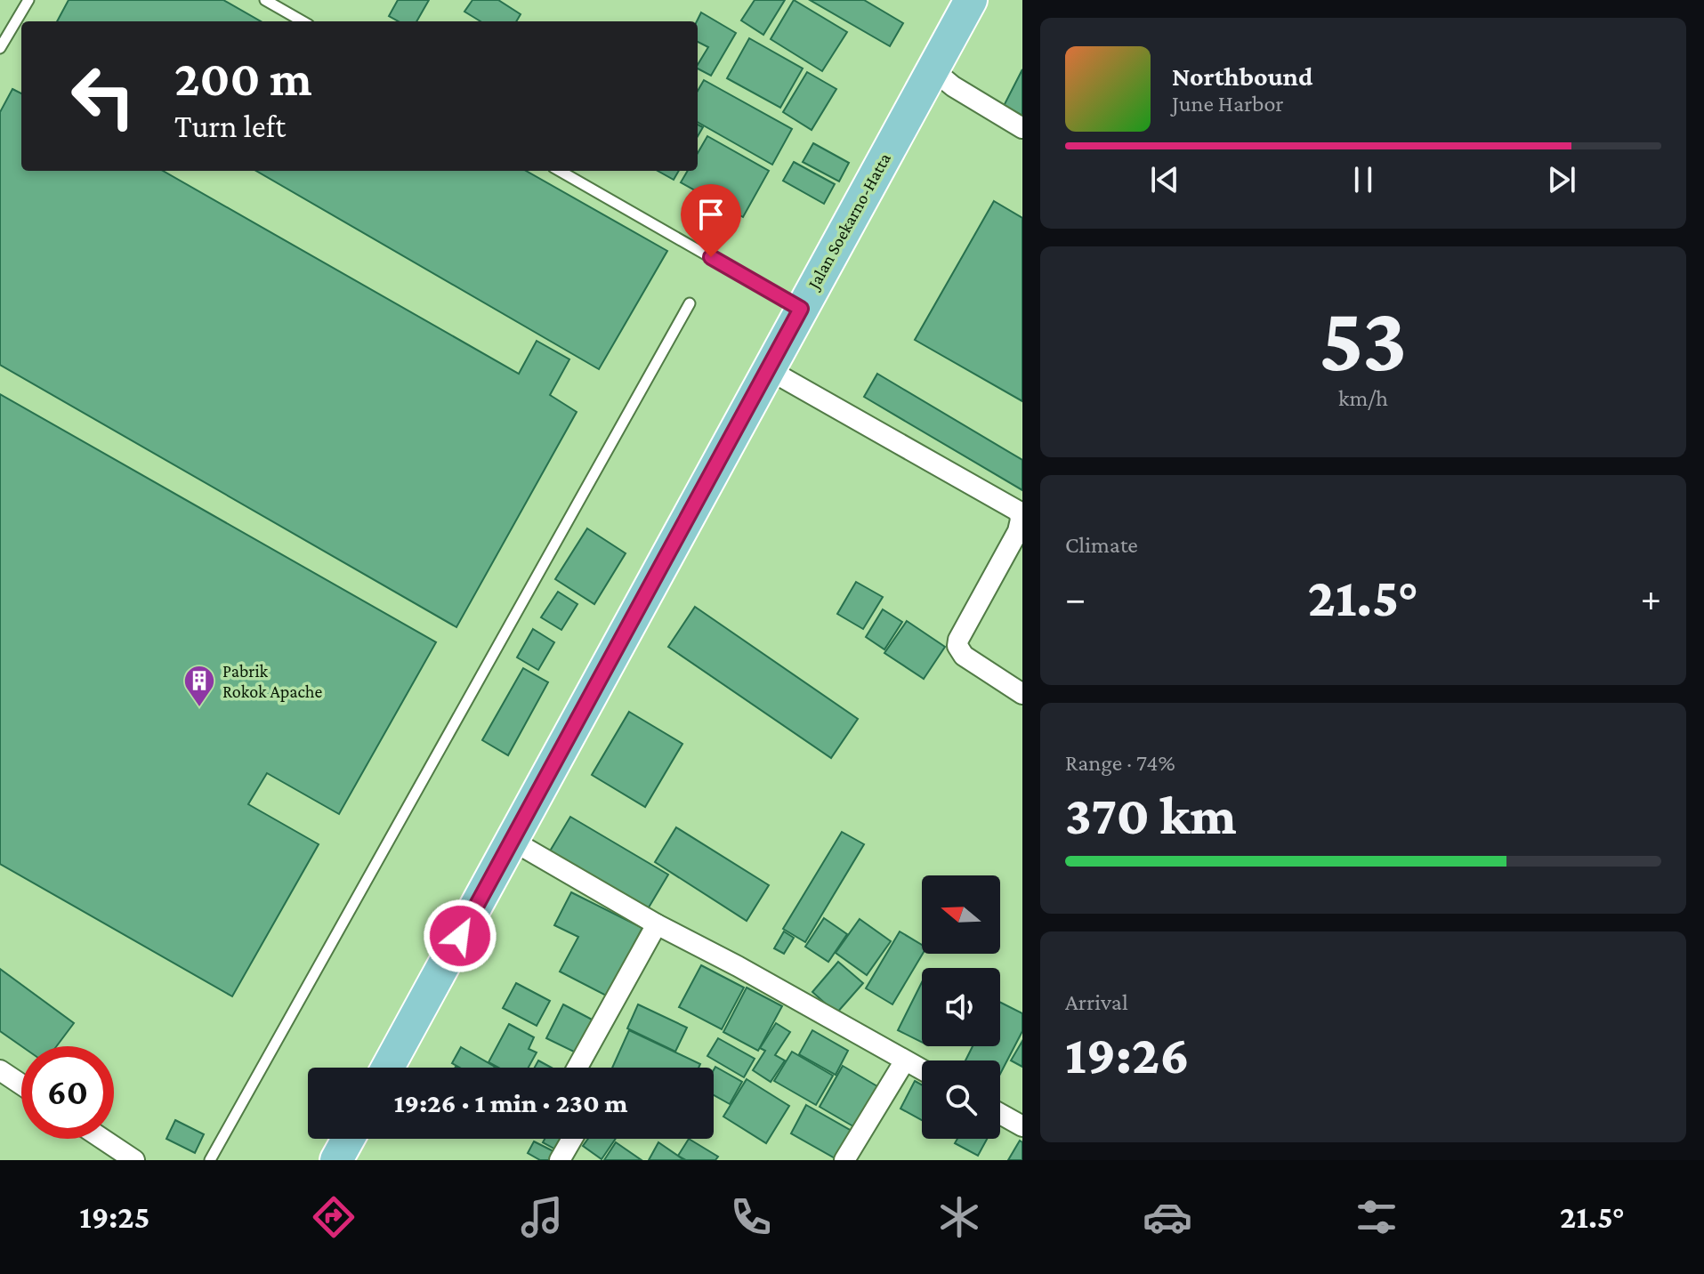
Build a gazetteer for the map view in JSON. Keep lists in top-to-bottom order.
{
  "streets": {
    "main road": ["Jalan Soekarno-Hatta"]
  },
  "places": {
    "building": ["Pabrik Rokok Apache"]
  },
  "north": "left",
  "page": {
    "turn": ["200 m", "Turn left"],
    "song": ["Northbound", "June Harbor"],
    "tile": [
      ["53", "km/h"],
      "Climate",
      ["Range · 74%", "370 km"],
      ["Arrival", "19:26"]
    ],
    "heat": ["−", "21.5°", "+"],
    "limit": "60",
    "trip": "19:26 · 1 min · 230 m",
    "tabs": ["19:25", "21.5°"]
  }
}
